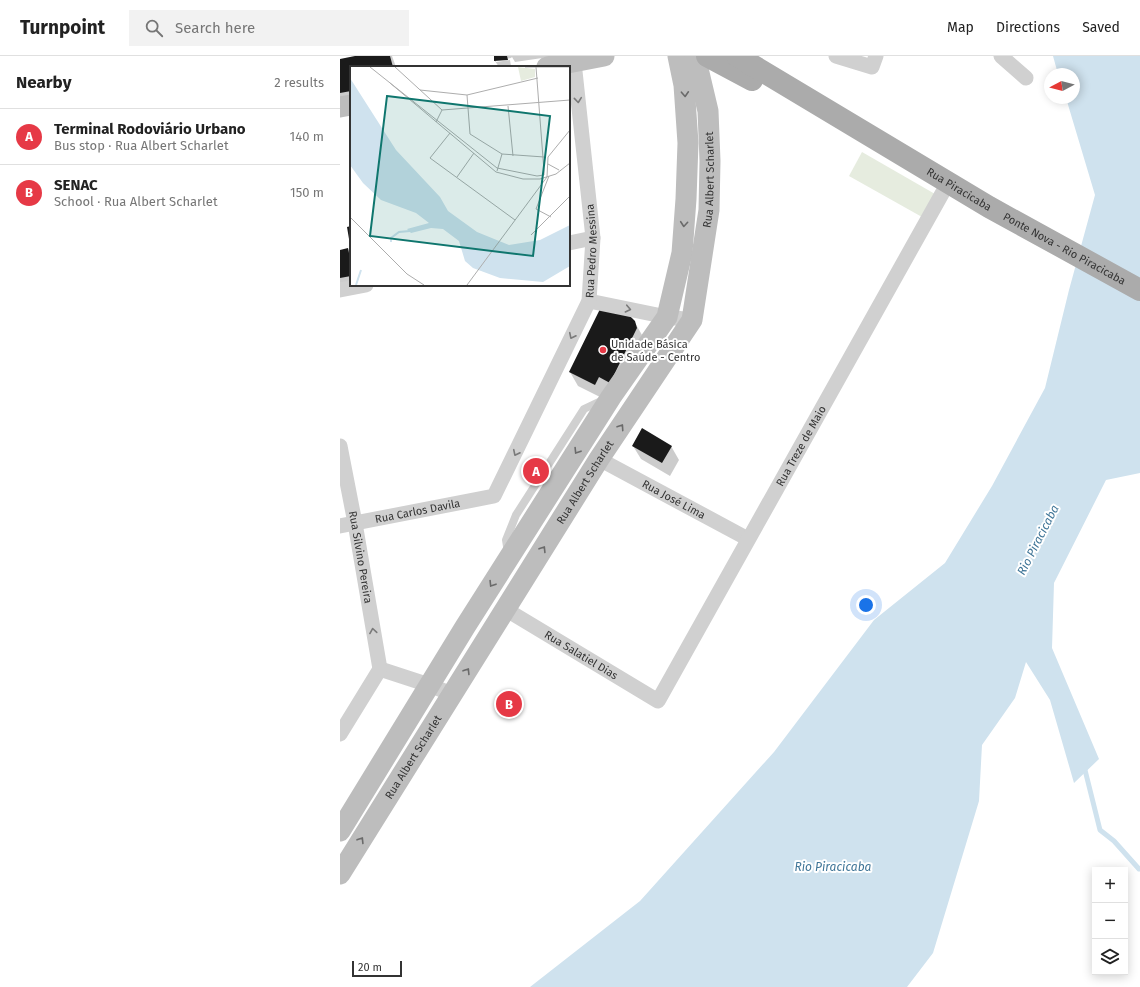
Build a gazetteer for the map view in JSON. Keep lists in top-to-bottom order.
{
  "streets": {
    "main road": ["Rua Albert Scharlet", "Rua Piracicaba", "Ponte Nova - Rio Piracicaba"],
    "street": [
      "Rua Pedro Messina",
      "Rua Treze de Maio",
      "Rua José Lima",
      "Rua Carlos Davila",
      "Rua Silvino Pereira",
      "Rua Salatiel Dias"
    ]
  },
  "crossings": [
    ["Rua Albert Scharlet", "Rua José Lima"],
    ["Rua Albert Scharlet", "Rua Salatiel Dias"],
    ["Rua Piracicaba", "Ponte Nova - Rio Piracicaba"],
    ["Rua Piracicaba", "Rua Treze de Maio"],
    ["Rua Pedro Messina", "Rua Carlos Davila"],
    ["Rua Treze de Maio", "Rua José Lima"],
    ["Rua Treze de Maio", "Rua Salatiel Dias"],
    ["Rua Carlos Davila", "Rua Silvino Pereira"]
  ],
  "one_way": ["Rua Pedro Messina", "Rua Silvino Pereira"],
  "water": ["Rio Piracicaba"],
  "places": ["Unidade Básica de Saúde - Centro"],
  "scale_bar": "20 m",
  "north": "left",
  "page": {
    "header": "Turnpoint",
    "search": "Search here",
    "nav": ["Map", "Directions", "Saved"],
    "heading": ["Nearby", "2 results"],
    "list": [
      {
        "mark": "A",
        "name": "Terminal Rodoviário Urbano",
        "note": "Bus stop · Rua Albert Scharlet",
        "value": "140 m"
      },
      {
        "mark": "B",
        "name": "SENAC",
        "note": "School · Rua Albert Scharlet",
        "value": "150 m"
      }
    ],
    "pins": ["A", "B"],
    "map_buttons": ["+", "−"],
    "scale": "20 m"
  }
}
